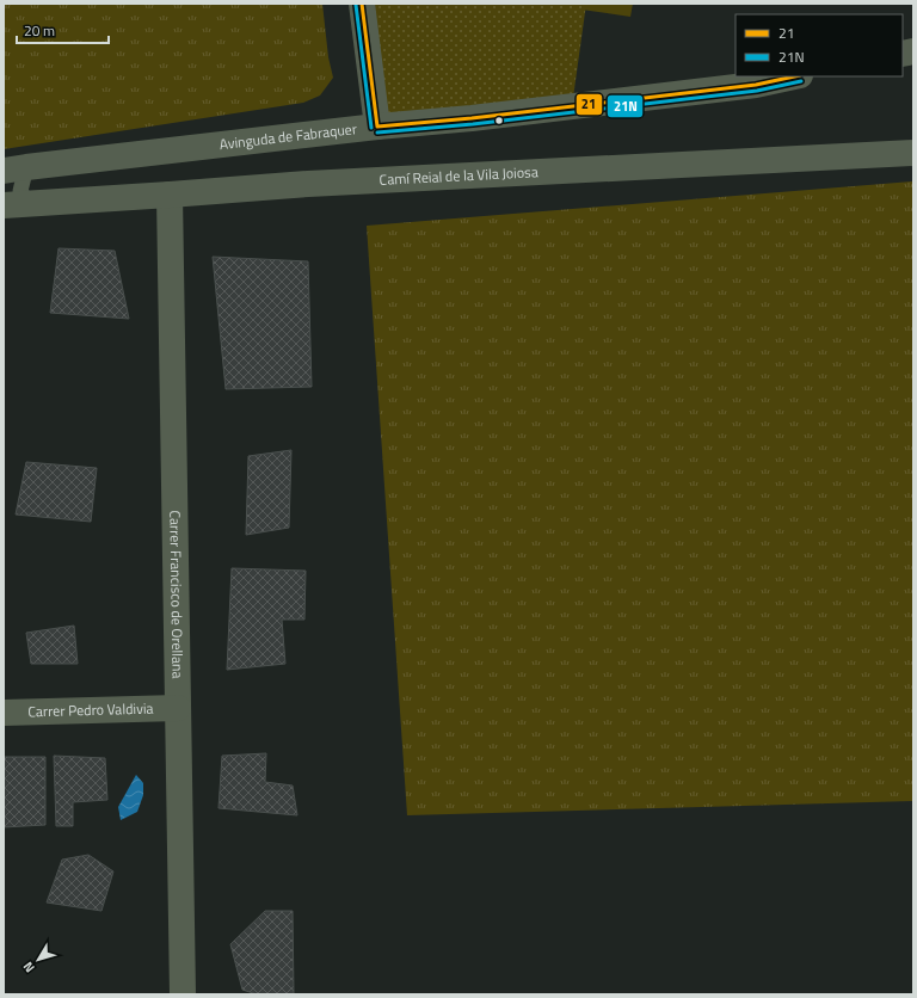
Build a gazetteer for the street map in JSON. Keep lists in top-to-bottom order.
{
  "streets": {
    "street": [
      "Avinguda de Fabraquer",
      "Camí Reial de la Vila Joiosa",
      "Carrer Francisco de Orellana",
      "Carrer Pedro Valdivia"
    ]
  },
  "crossings": [
    ["Camí Reial de la Vila Joiosa", "Carrer Francisco de Orellana"],
    ["Carrer Francisco de Orellana", "Carrer Pedro Valdivia"]
  ],
  "lines": ["transit line 21", "transit line 21N"],
  "legend": ["21", "21N"],
  "scale_bar": "20 m",
  "north": "bottom left"
}
